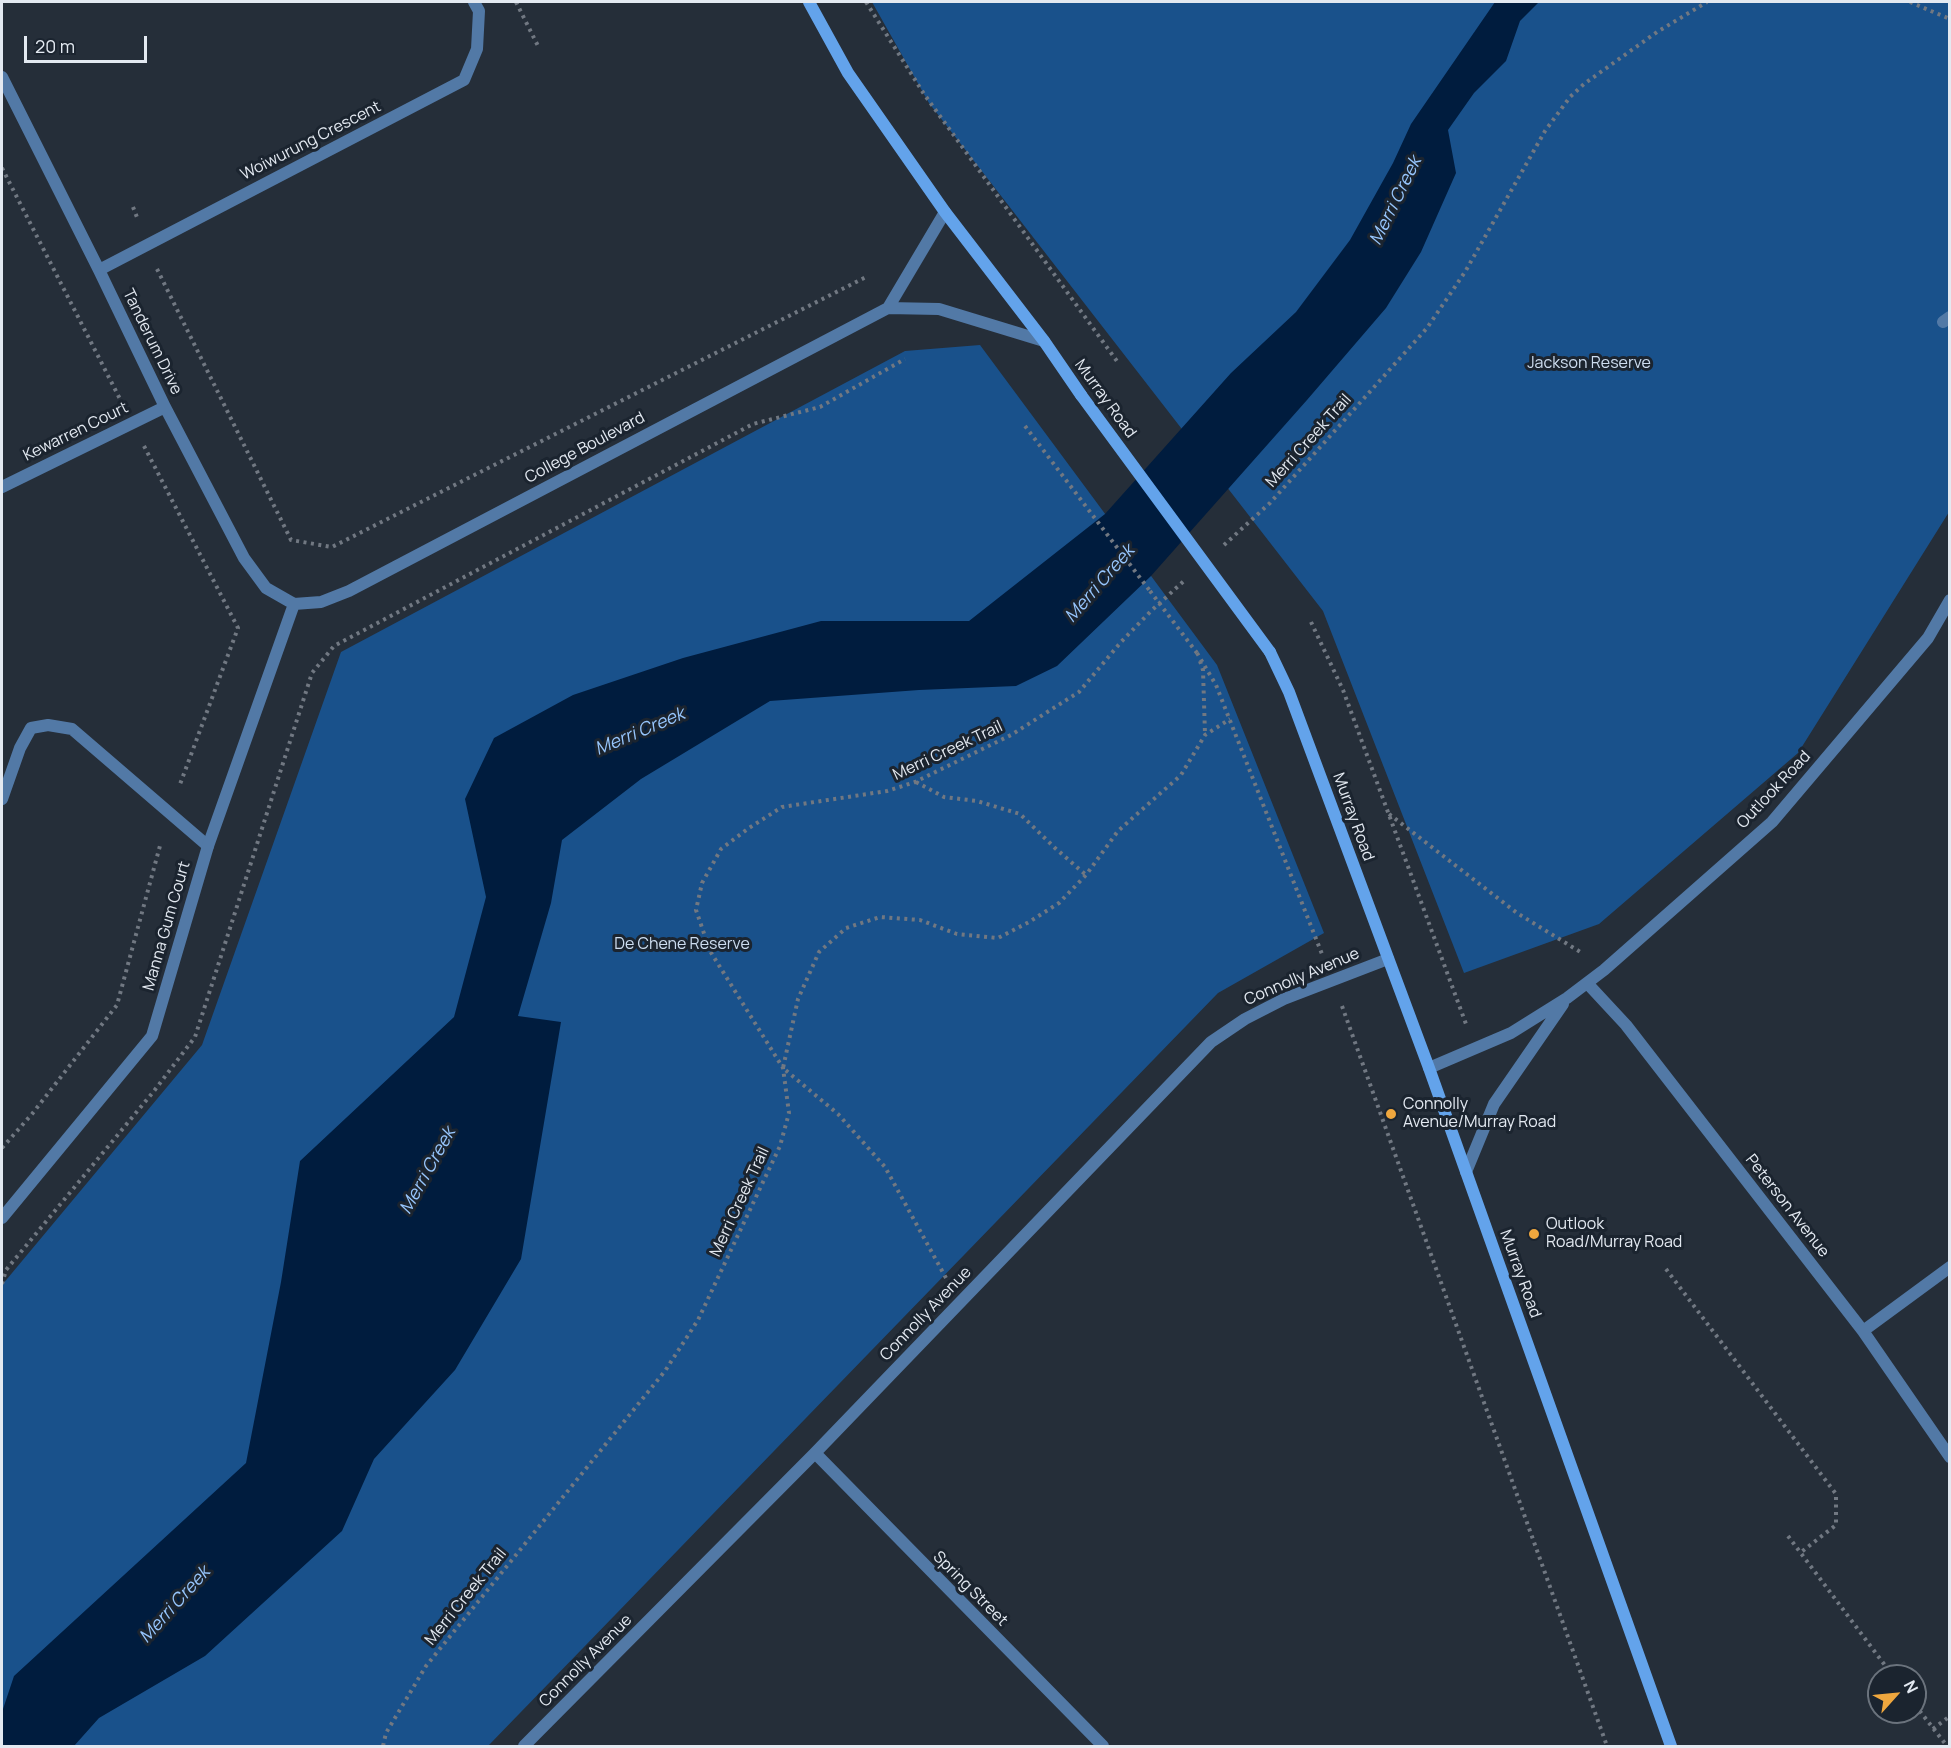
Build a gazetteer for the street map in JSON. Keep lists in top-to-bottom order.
{
  "streets": {
    "main road": ["Murray Road"],
    "street": [
      "Woiwurung Crescent",
      "Tanderum Drive",
      "Kewarren Court",
      "College Boulevard",
      "Outlook Road",
      "Manna Gum Court",
      "Connolly Avenue",
      "Peterson Avenue",
      "Spring Street"
    ],
    "path": ["Merri Creek Trail"]
  },
  "crossings": [
    ["Woiwurung Crescent", "Tanderum Drive"],
    ["Tanderum Drive", "Kewarren Court"],
    ["Tanderum Drive", "College Boulevard"],
    ["Tanderum Drive", "Manna Gum Court"],
    ["Murray Road", "College Boulevard"],
    ["Murray Road", "Outlook Road"],
    ["Murray Road", "Connolly Avenue"],
    ["College Boulevard", "Manna Gum Court"],
    ["Outlook Road", "Peterson Avenue"],
    ["Connolly Avenue", "Spring Street"]
  ],
  "water": ["Merri Creek"],
  "parks": ["Jackson Reserve", "De Chene Reserve"],
  "places": ["Connolly Avenue/Murray Road", "Outlook Road/Murray Road"],
  "scale_bar": "20 m",
  "north": "top right"
}
